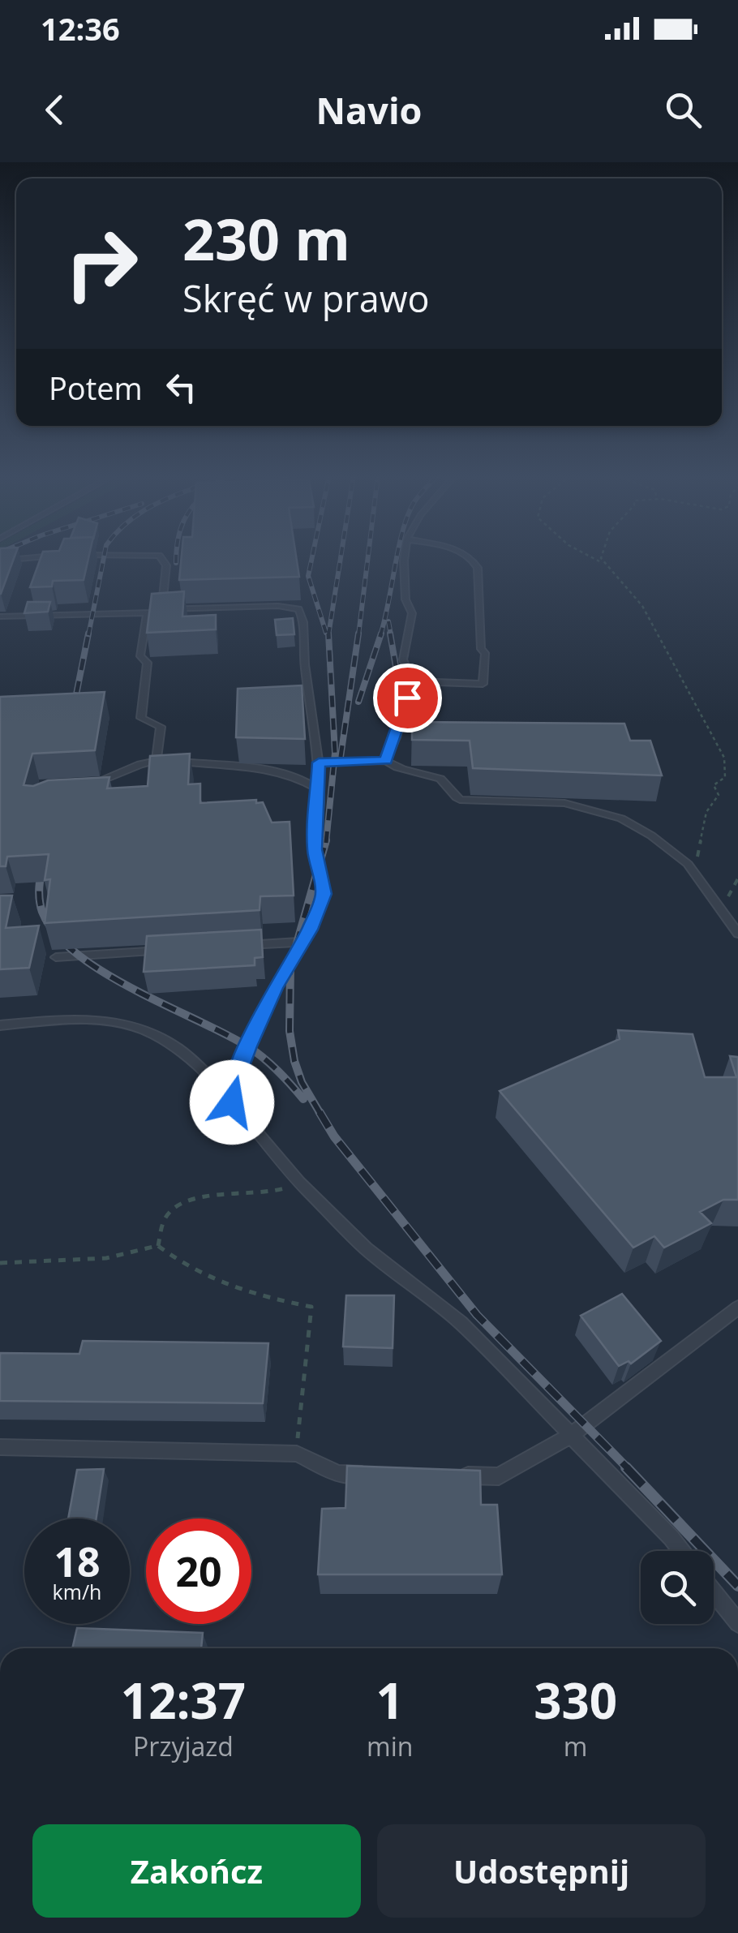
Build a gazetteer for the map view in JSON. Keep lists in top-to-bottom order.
{
  "page": {
    "status": "12:36",
    "header": "Navio",
    "turn": ["230 m", "Skręć w prawo"],
    "then": "Potem",
    "speed": "18 km/h",
    "limit": "20",
    "eta": [
      "12:37",
      "Przyjazd",
      "1",
      "min",
      "330",
      "m"
    ],
    "buttons": ["Zakończ", "Udostępnij"]
  }
}
